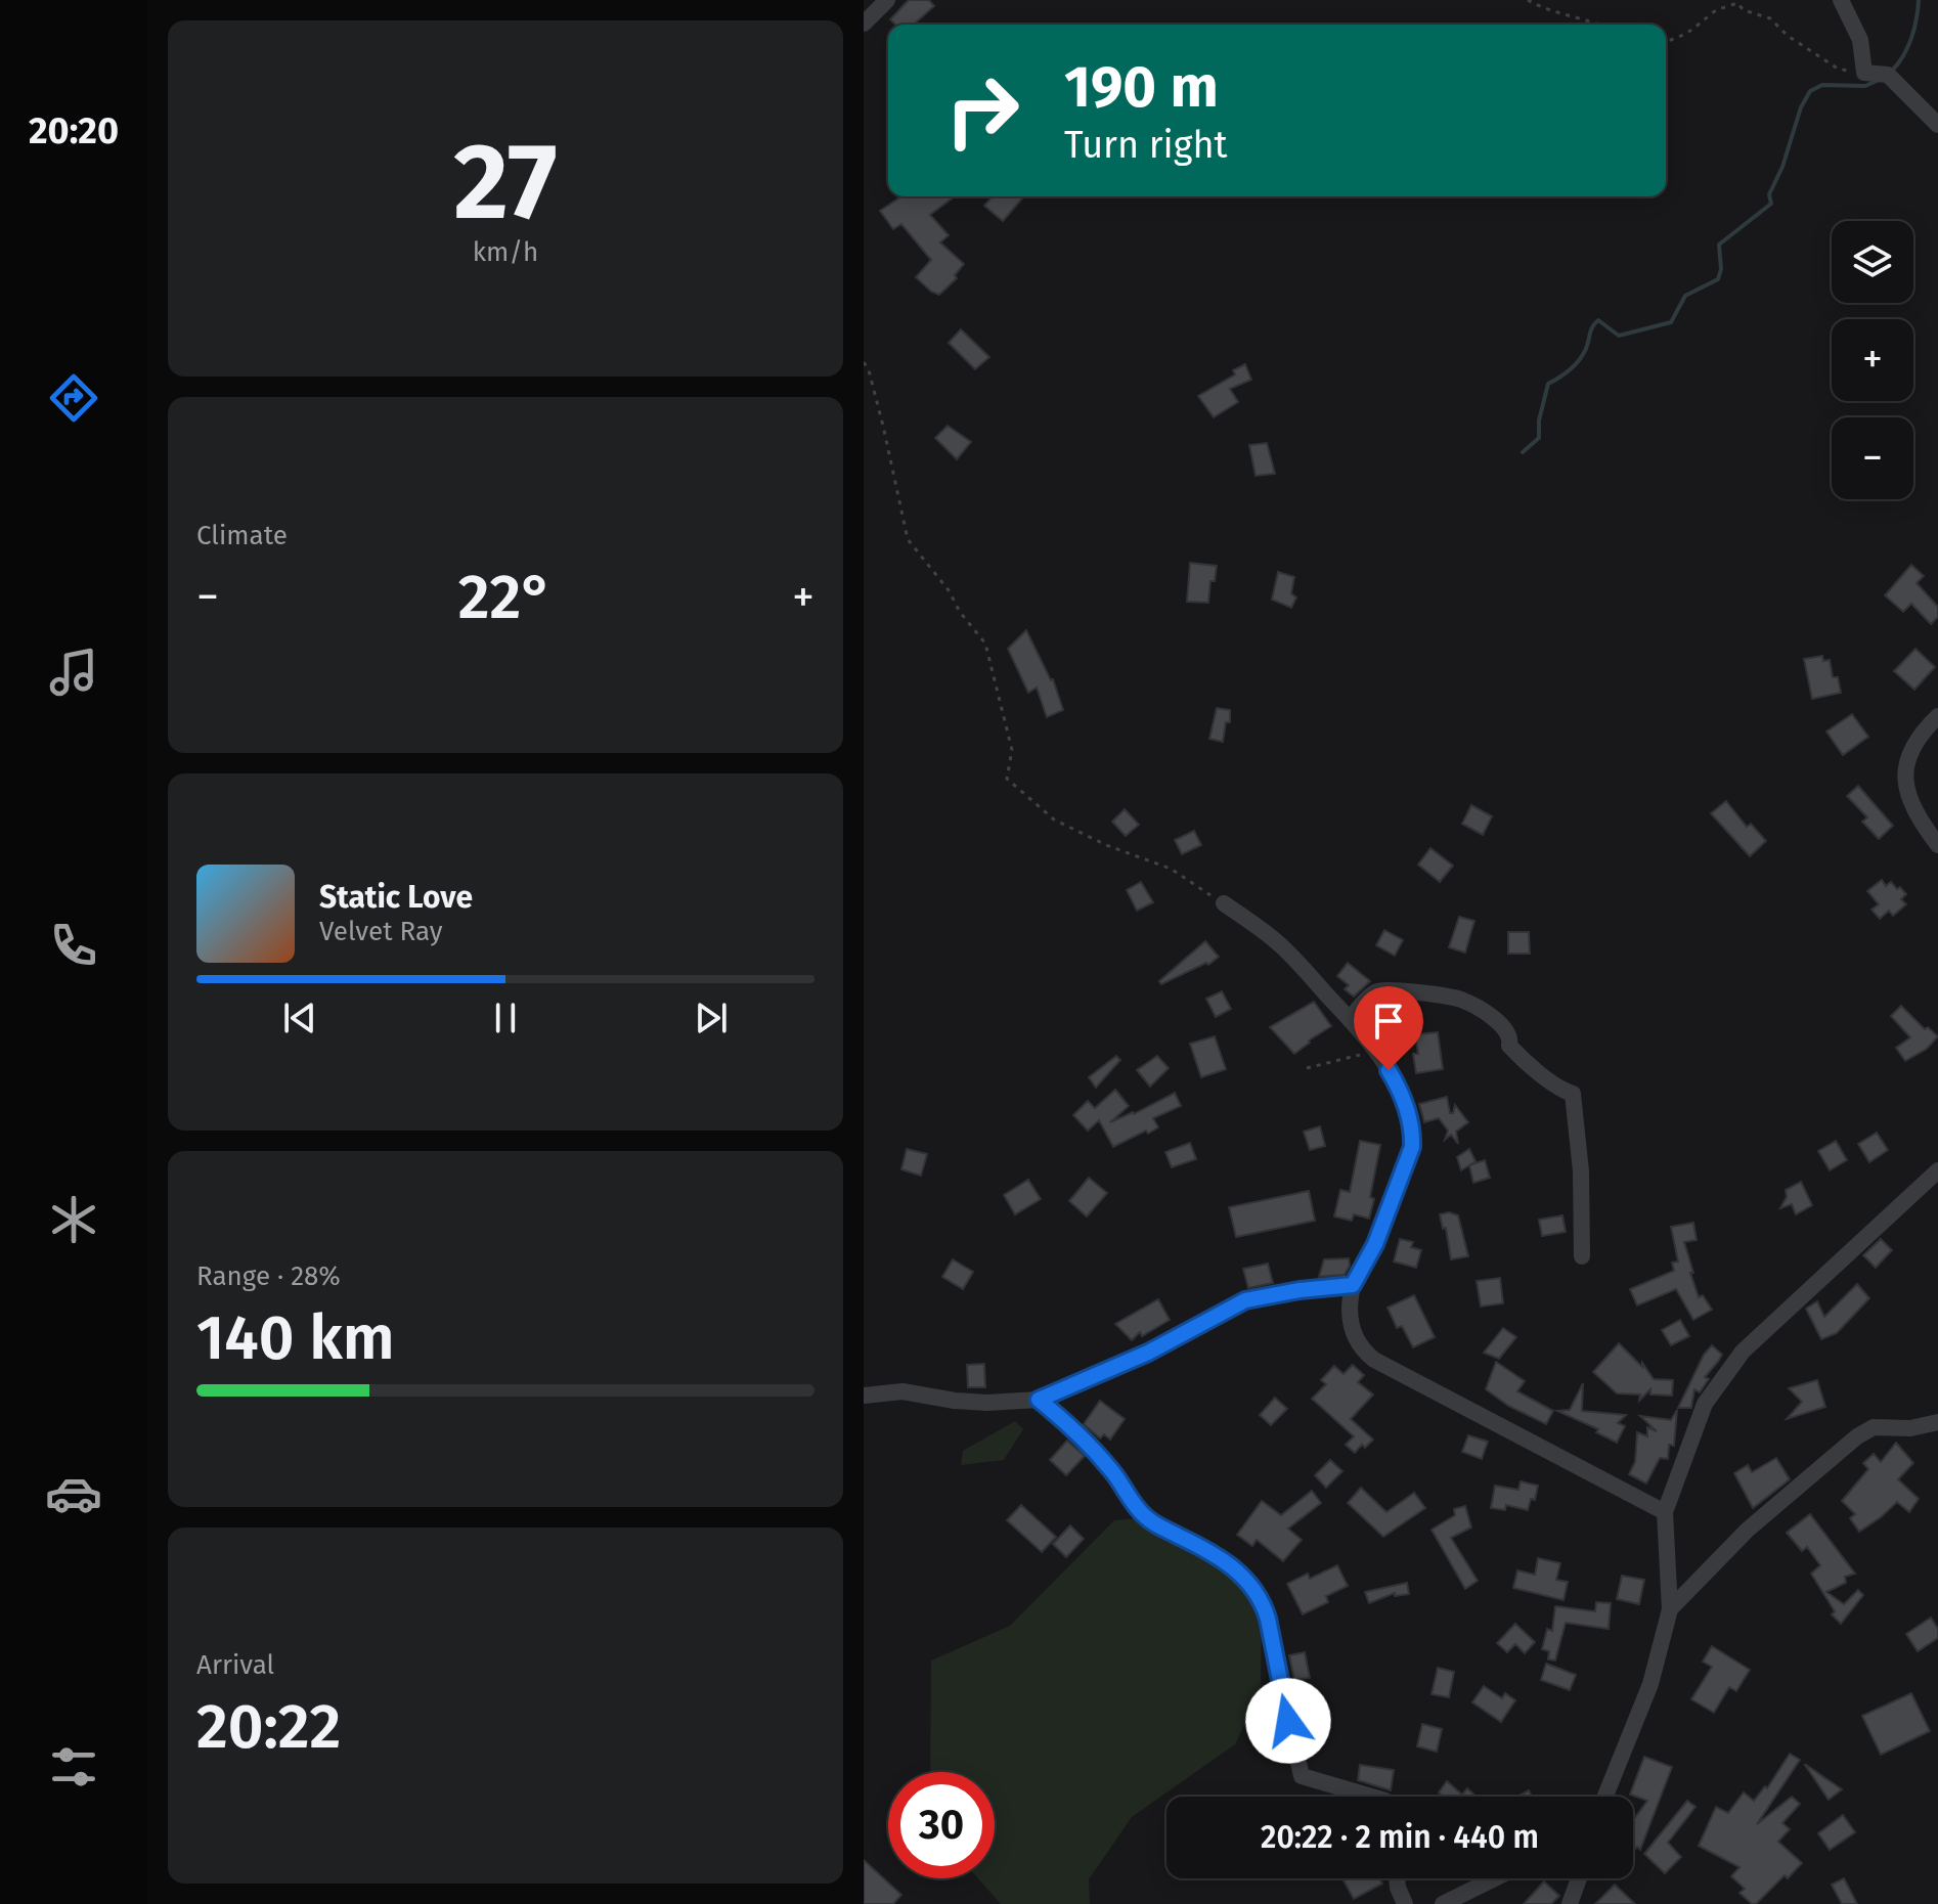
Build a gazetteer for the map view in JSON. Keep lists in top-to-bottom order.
{
  "page": {
    "tabs": "20:20",
    "tile": [
      ["27", "km/h"],
      "Climate",
      ["Range · 28%", "140 km"],
      ["Arrival", "20:22"]
    ],
    "turn": ["190 m", "Turn right"],
    "map_buttons": ["+", "−"],
    "heat": ["−", "22°", "+"],
    "song": ["Static Love", "Velvet Ray"],
    "limit": "30",
    "trip": "20:22 · 2 min · 440 m"
  }
}
